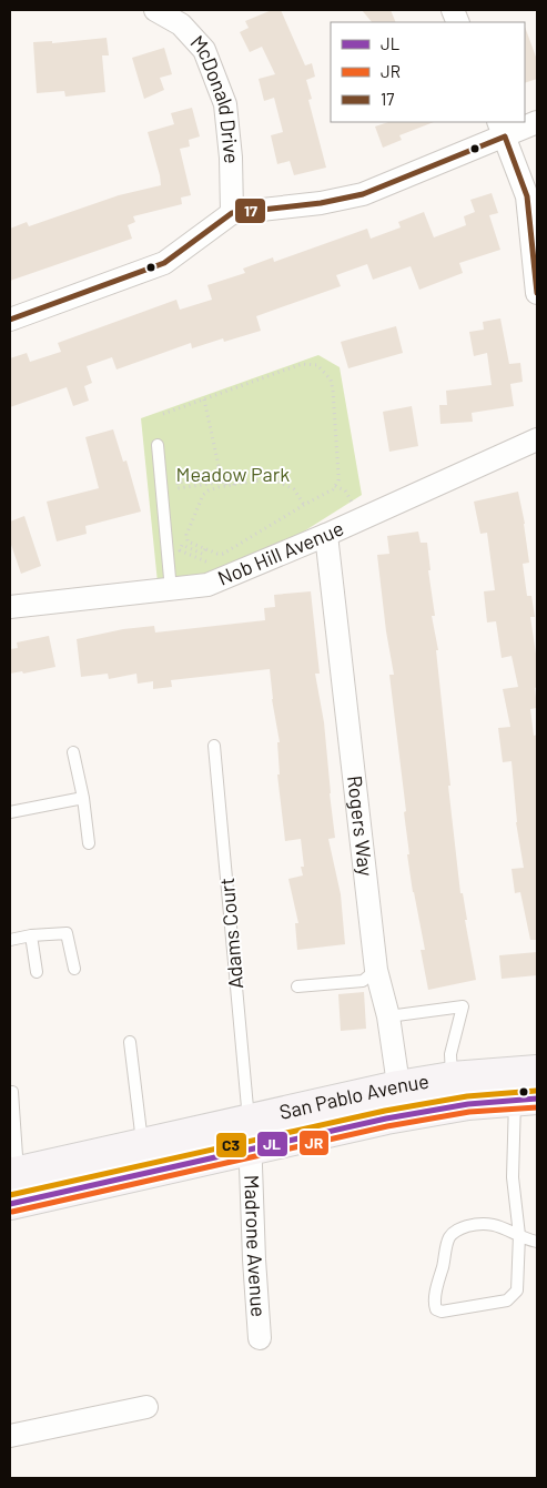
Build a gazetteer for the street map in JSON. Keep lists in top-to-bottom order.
{
  "streets": {
    "main road": ["San Pablo Avenue"],
    "street": [
      "McDonald Drive",
      "Nob Hill Avenue",
      "Rogers Way",
      "Madrone Avenue"
    ],
    "lane": ["Adams Court"]
  },
  "crossings": [
    ["Nob Hill Avenue", "Rogers Way"],
    ["Rogers Way", "San Pablo Avenue"],
    ["Adams Court", "San Pablo Avenue"],
    ["Adams Court", "Madrone Avenue"],
    ["San Pablo Avenue", "Madrone Avenue"]
  ],
  "parks": ["Meadow Park"],
  "lines": [
    "transit line 17",
    "transit line C3",
    "transit line JL",
    "transit line JR"
  ],
  "legend": ["JL", "JR", "17"]
}
